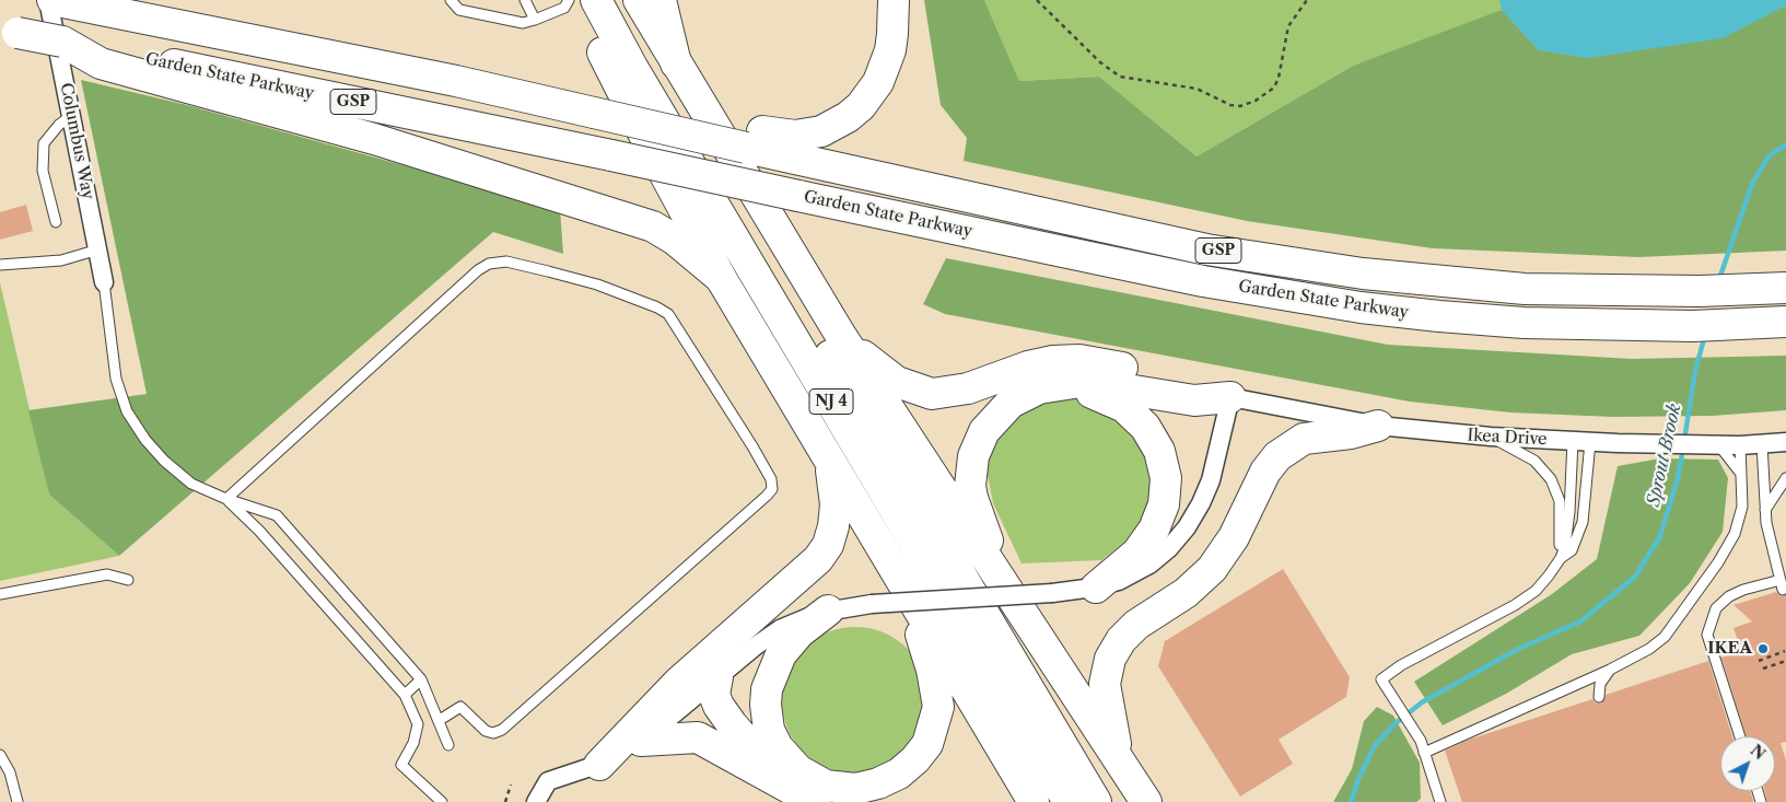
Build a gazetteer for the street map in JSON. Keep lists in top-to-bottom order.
{
  "streets": {
    "highway": ["Garden State Parkway", "GSP", "NJ 4"],
    "street": ["Columbus Way", "Ikea Drive"]
  },
  "crossings": [
    ["Garden State Parkway", "GSP"]
  ],
  "water": ["Sprout Brook"],
  "places": ["IKEA"],
  "north": "top right"
}
